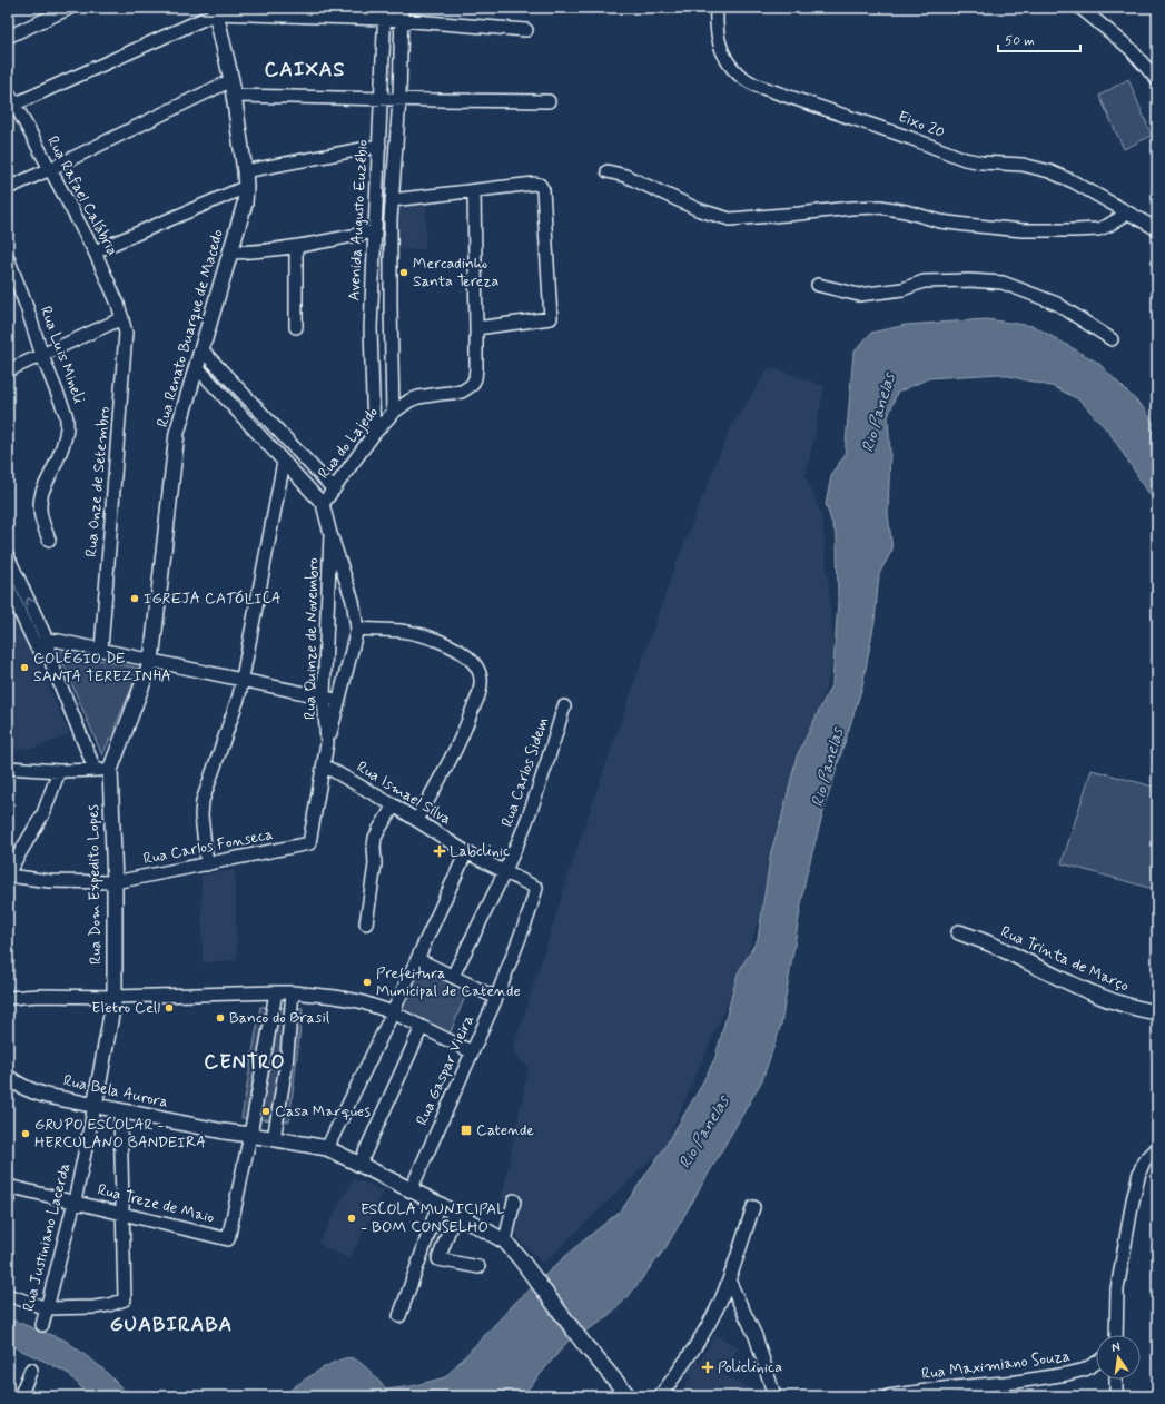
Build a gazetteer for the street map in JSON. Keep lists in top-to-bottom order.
{
  "streets": {
    "street": [
      "Eixo 20",
      "Rua Rafael Calábria",
      "Avenida Augusto Euzébio",
      "Rua Renato Buarque de Macedo",
      "Rua Luis Mineli",
      "Rua do Lajedo",
      "Rua Onze de Setembro",
      "Rua Quinze de Novembro",
      "Rua Carlos Sidem",
      "Rua Ismael Silva",
      "Rua Carlos Fonseca",
      "Rua Dom Expedito Lopes",
      "Rua Trinta de Março",
      "Rua Gaspar Vieira",
      "Rua Bela Aurora",
      "Rua Treze de Maio",
      "Rua Justiniano Lacerda",
      "Rua Maximiano Souza"
    ]
  },
  "crossings": [
    ["Rua Rafael Calábria", "Rua Onze de Setembro"],
    ["Avenida Augusto Euzébio", "Rua do Lajedo"],
    ["Rua Renato Buarque de Macedo", "Rua Dom Expedito Lopes"],
    ["Rua do Lajedo", "Rua Quinze de Novembro"],
    ["Rua Quinze de Novembro", "Rua Ismael Silva"],
    ["Rua Quinze de Novembro", "Rua Carlos Fonseca"],
    ["Rua Carlos Sidem", "Rua Ismael Silva"],
    ["Rua Ismael Silva", "Rua Gaspar Vieira"],
    ["Rua Carlos Fonseca", "Rua Dom Expedito Lopes"],
    ["Rua Dom Expedito Lopes", "Rua Bela Aurora"],
    ["Rua Dom Expedito Lopes", "Rua Justiniano Lacerda"],
    ["Rua Gaspar Vieira", "Rua Bela Aurora"],
    ["Rua Bela Aurora", "Rua Treze de Maio"],
    ["Rua Bela Aurora", "Rua Justiniano Lacerda"],
    ["Rua Treze de Maio", "Rua Justiniano Lacerda"]
  ],
  "districts": ["CAIXAS", "CENTRO", "GUABIRABA"],
  "water": ["Rio Panelas"],
  "places": {
    "other": [
      "Mercadinho Santa Tereza",
      "IGREJA CATÓLICA",
      "COLÉGIO DE SANTA TEREZINHA",
      "Prefeitura Municipal de Catende",
      "Eletro Cell",
      "Banco do Brasil",
      "Casa Marques",
      "GRUPO ESCOLAR - HERCULANO BANDEIRA",
      "ESCOLA MUNICIPAL - BOM CONSELHO"
    ],
    "health": ["Labclinic", "Policlinica"],
    "transit": ["Catende"]
  },
  "scale_bar": "50 m",
  "north": "top"
}
